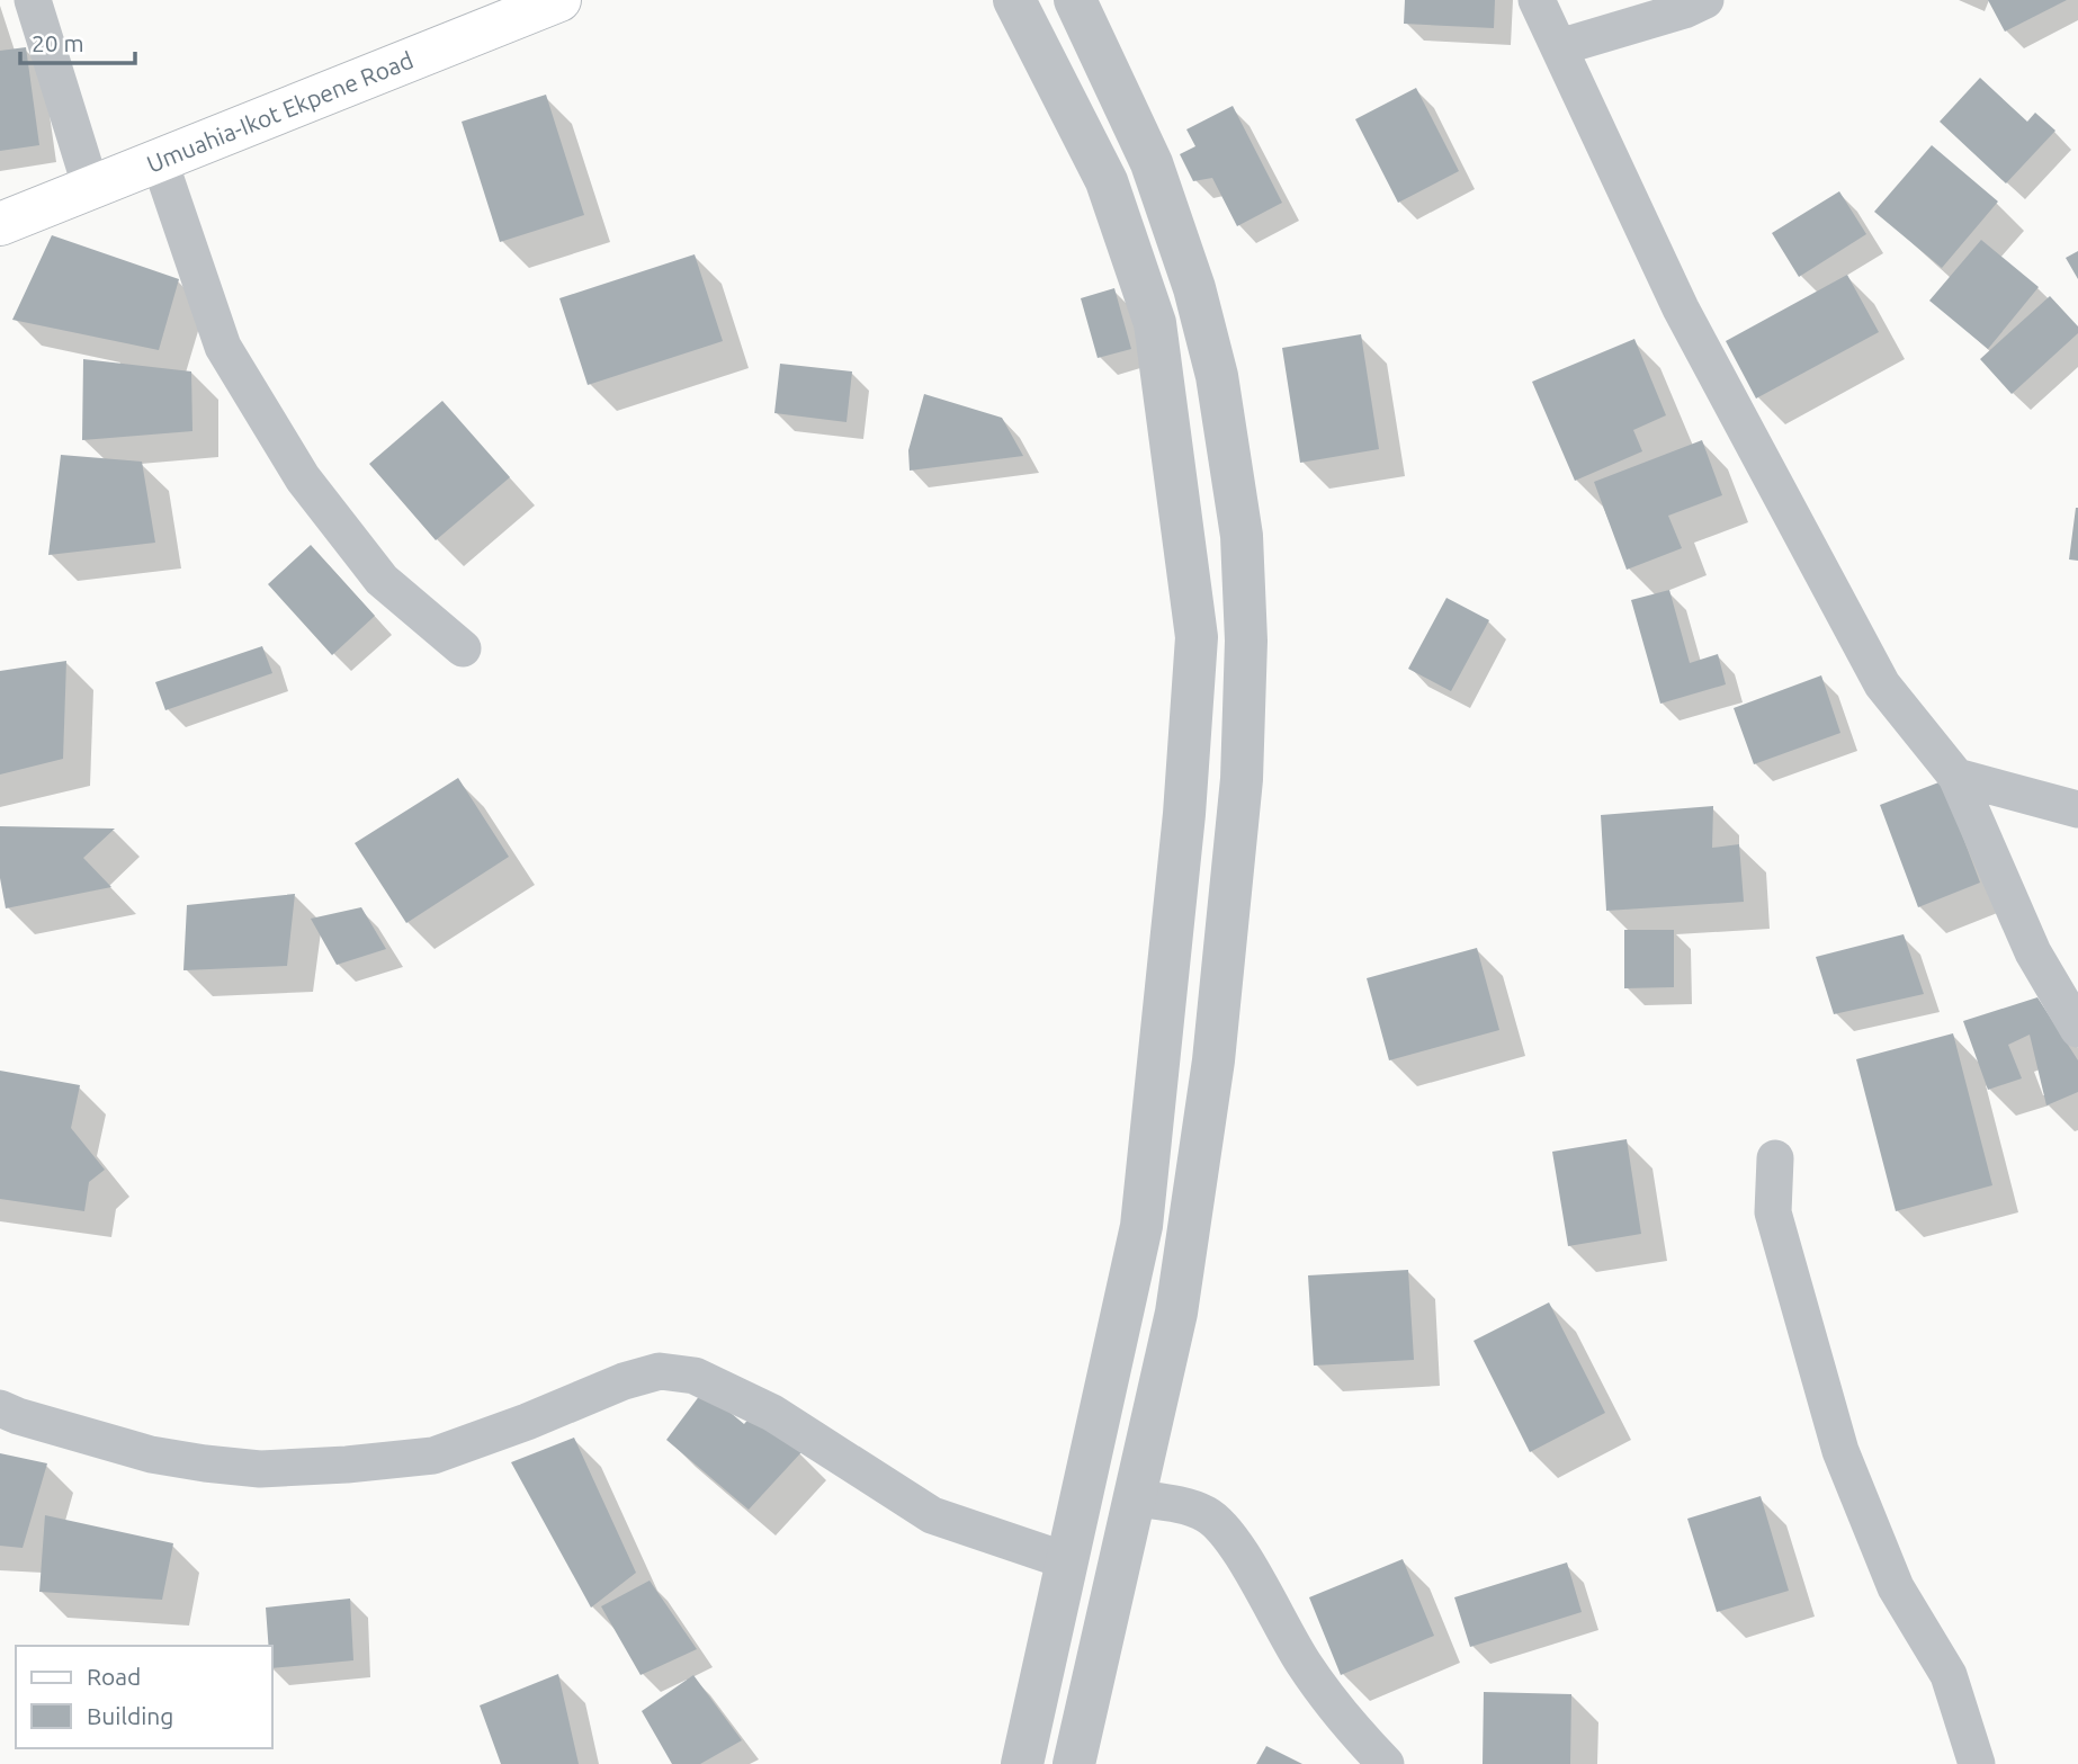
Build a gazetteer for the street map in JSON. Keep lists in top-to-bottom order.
{
  "streets": {
    "main road": ["Umuahia-Ikot Ekpene Road"]
  },
  "legend": ["Road", "Building"],
  "scale_bar": "20 m"
}
